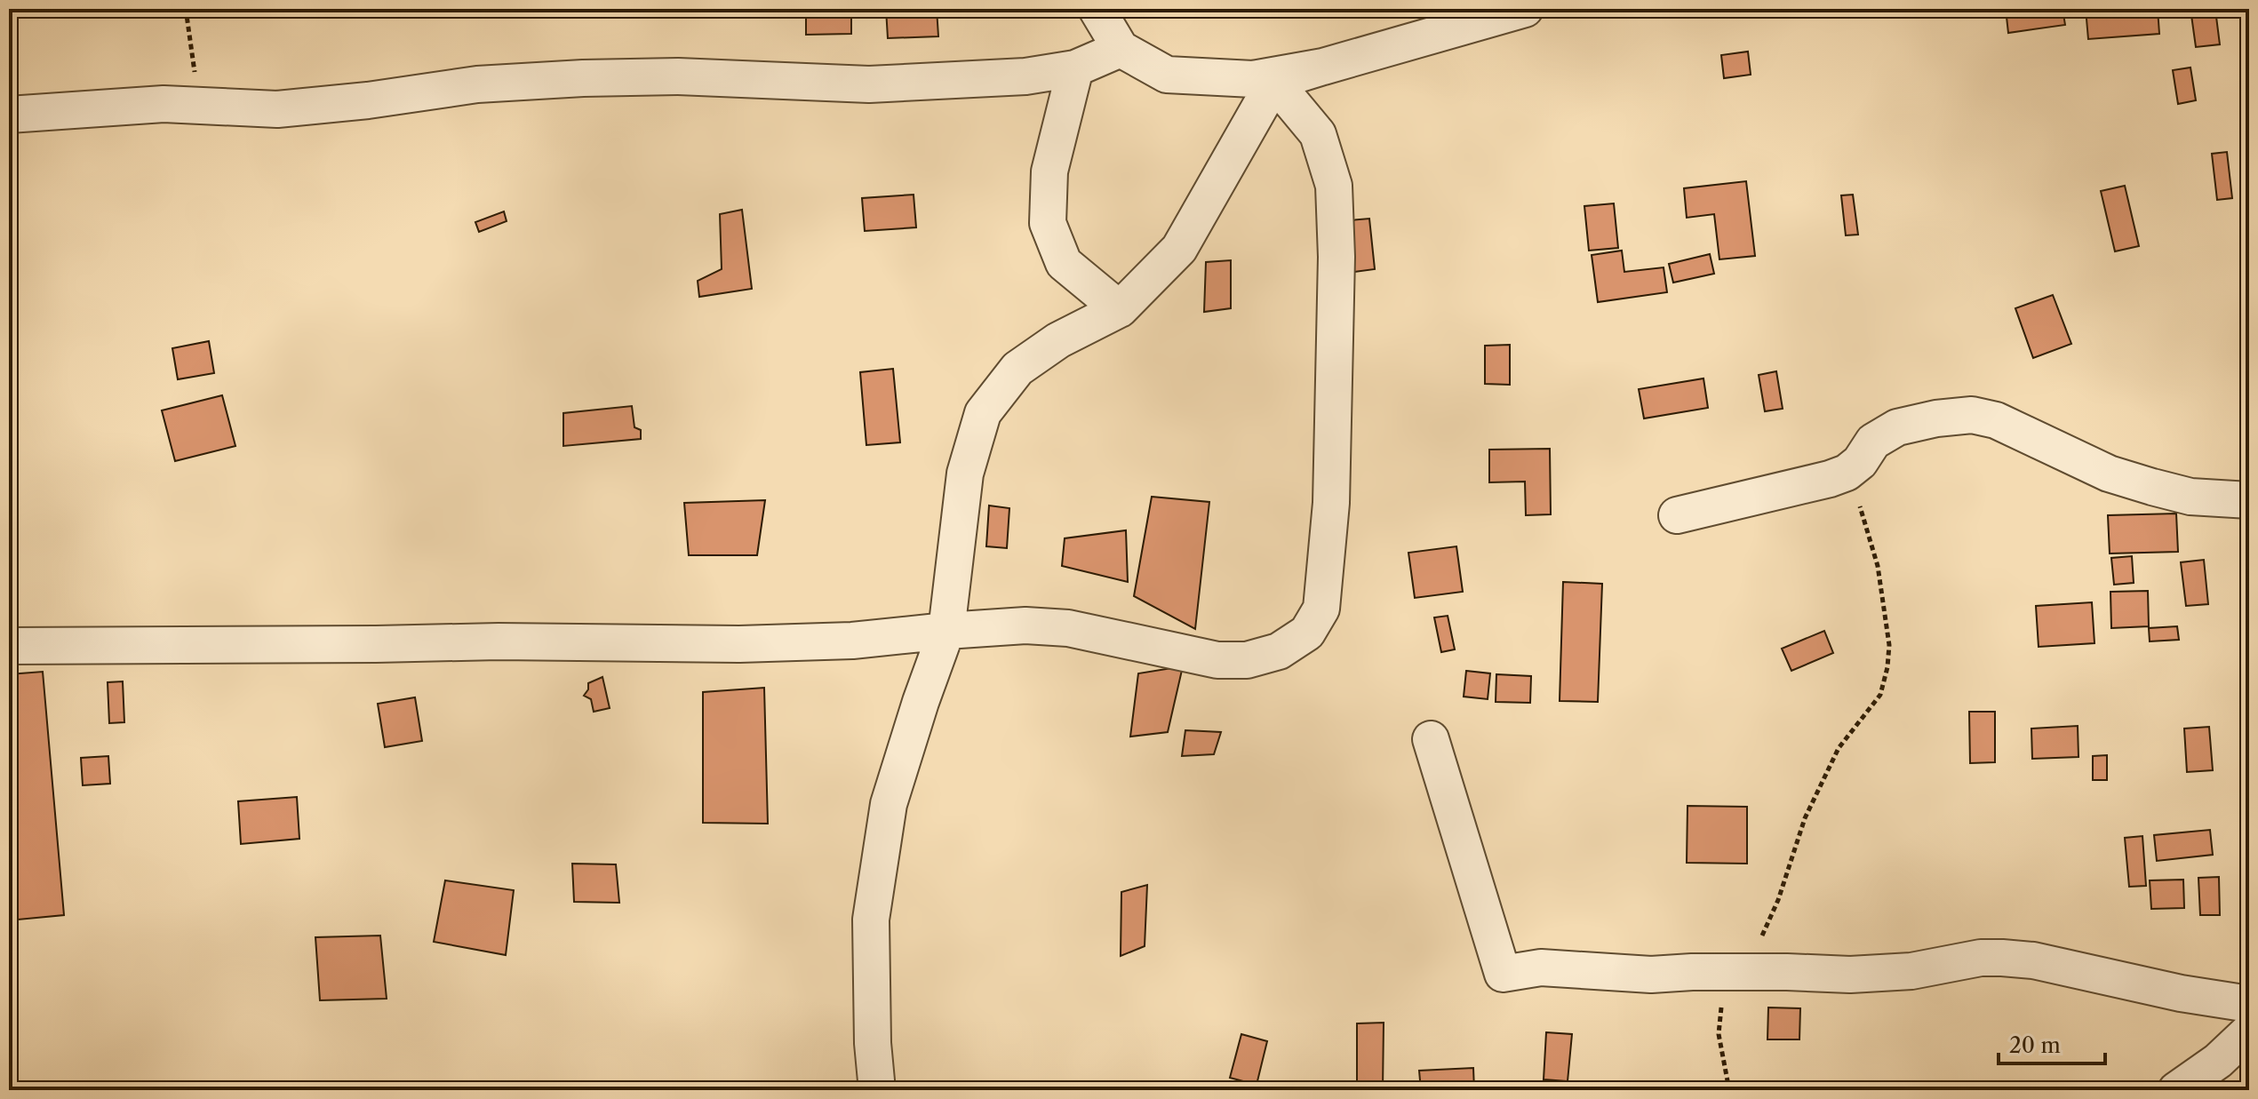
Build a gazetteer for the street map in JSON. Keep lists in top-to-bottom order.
{
  "scale_bar": "20 m"
}
